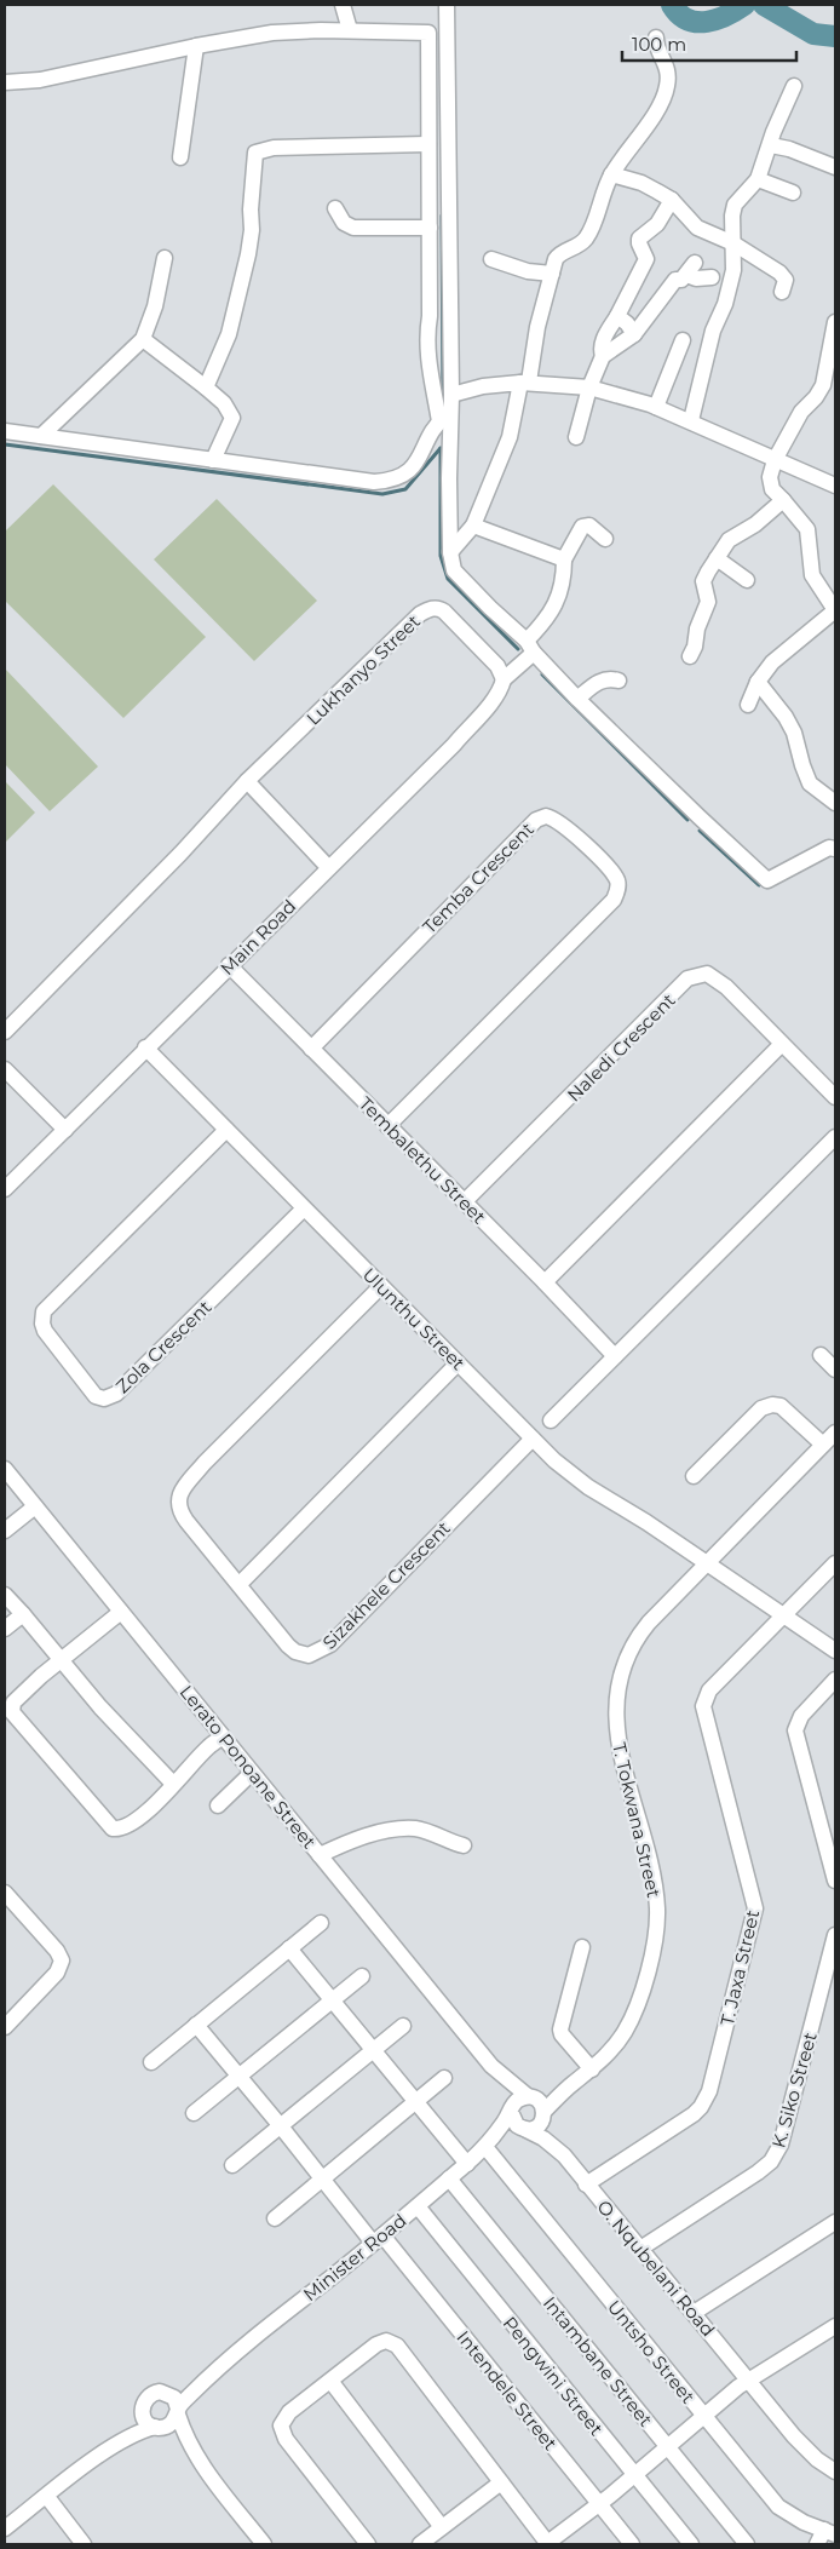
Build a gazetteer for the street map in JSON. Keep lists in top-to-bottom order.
{
  "streets": {
    "street": [
      "Lukhanyo Street",
      "Temba Crescent",
      "Main Road",
      "Naledi Crescent",
      "Tembalethu Street",
      "Ulunthu Street",
      "Zola Crescent",
      "Sizakhele Crescent",
      "Lerato Ponoane Street",
      "T. Tokwana Street",
      "T. Jaxa Street",
      "K. Siko Street",
      "Minister Road",
      "O. Nqubelani Road",
      "Untsho Street",
      "Intambane Street",
      "Pengwini Street",
      "Intendele Street"
    ]
  },
  "crossings": [
    ["Lukhanyo Street", "Main Road"],
    ["Temba Crescent", "Tembalethu Street"],
    ["Main Road", "Tembalethu Street"],
    ["Main Road", "Ulunthu Street"],
    ["Naledi Crescent", "Tembalethu Street"],
    ["Ulunthu Street", "Zola Crescent"],
    ["Ulunthu Street", "Sizakhele Crescent"],
    ["Ulunthu Street", "T. Tokwana Street"],
    ["Ulunthu Street", "T. Jaxa Street"],
    ["Lerato Ponoane Street", "T. Tokwana Street"],
    ["Lerato Ponoane Street", "Minister Road"],
    ["Lerato Ponoane Street", "O. Nqubelani Road"],
    ["T. Tokwana Street", "Minister Road"],
    ["T. Tokwana Street", "O. Nqubelani Road"],
    ["T. Jaxa Street", "O. Nqubelani Road"],
    ["K. Siko Street", "O. Nqubelani Road"],
    ["Minister Road", "O. Nqubelani Road"],
    ["Minister Road", "Untsho Street"],
    ["Minister Road", "Intambane Street"],
    ["Minister Road", "Pengwini Street"],
    ["Minister Road", "Intendele Street"]
  ],
  "scale_bar": "100 m"
}
